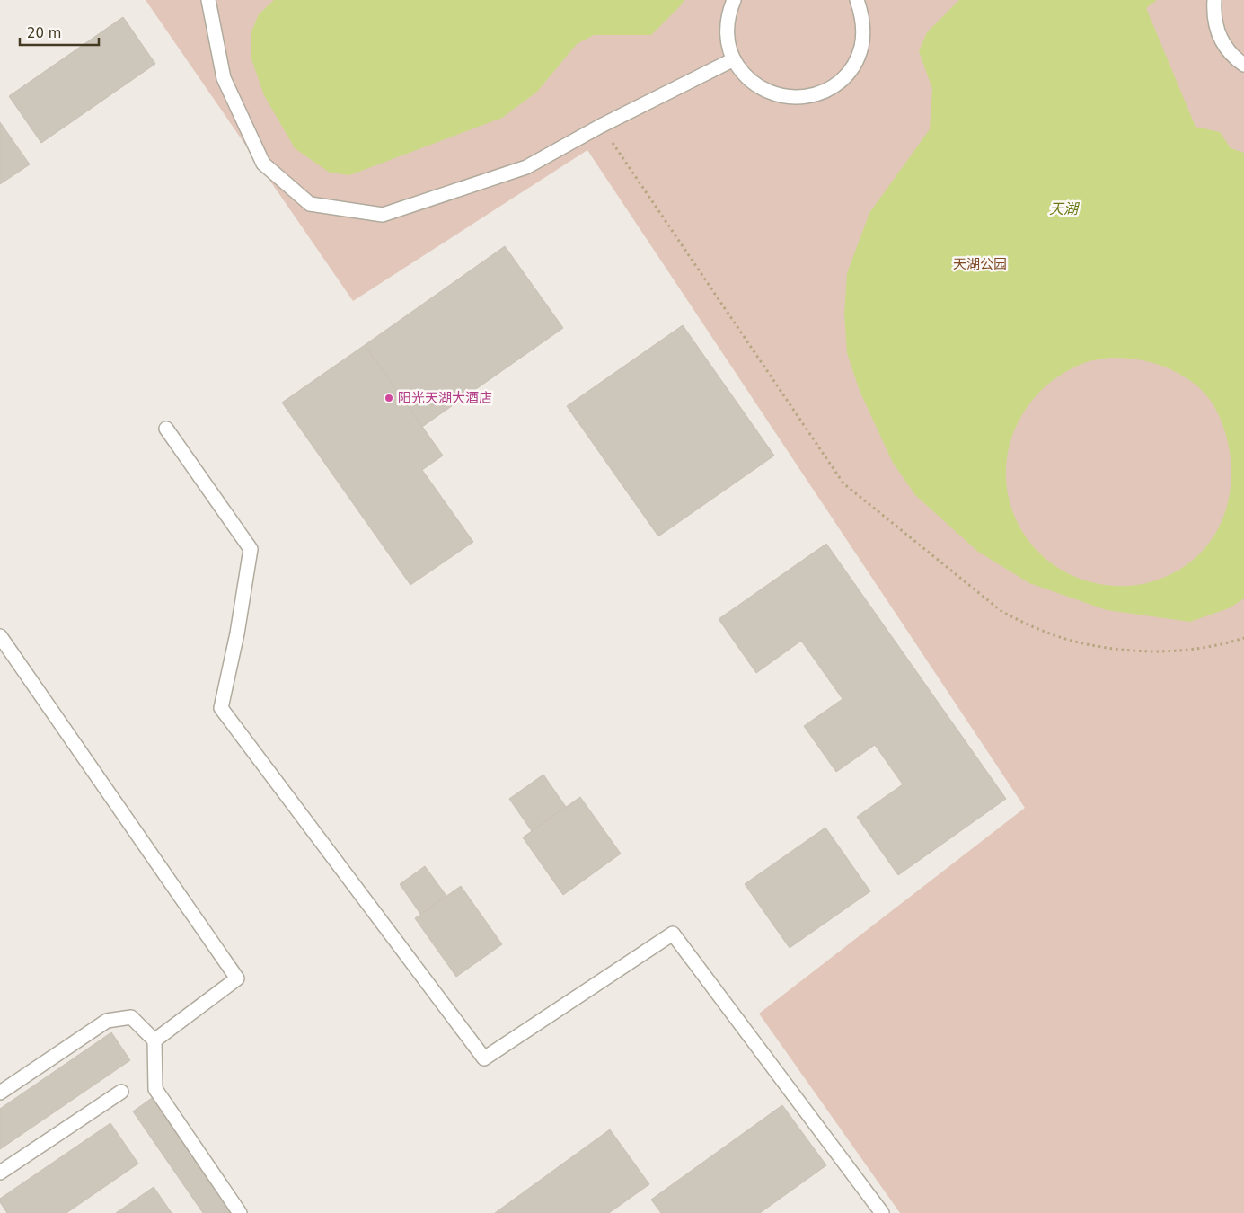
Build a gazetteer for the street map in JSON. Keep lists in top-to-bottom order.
{
  "water": ["天湖"],
  "parks": ["天湖公园"],
  "places": ["阳光天湖大酒店"],
  "scale_bar": "20 m"
}
